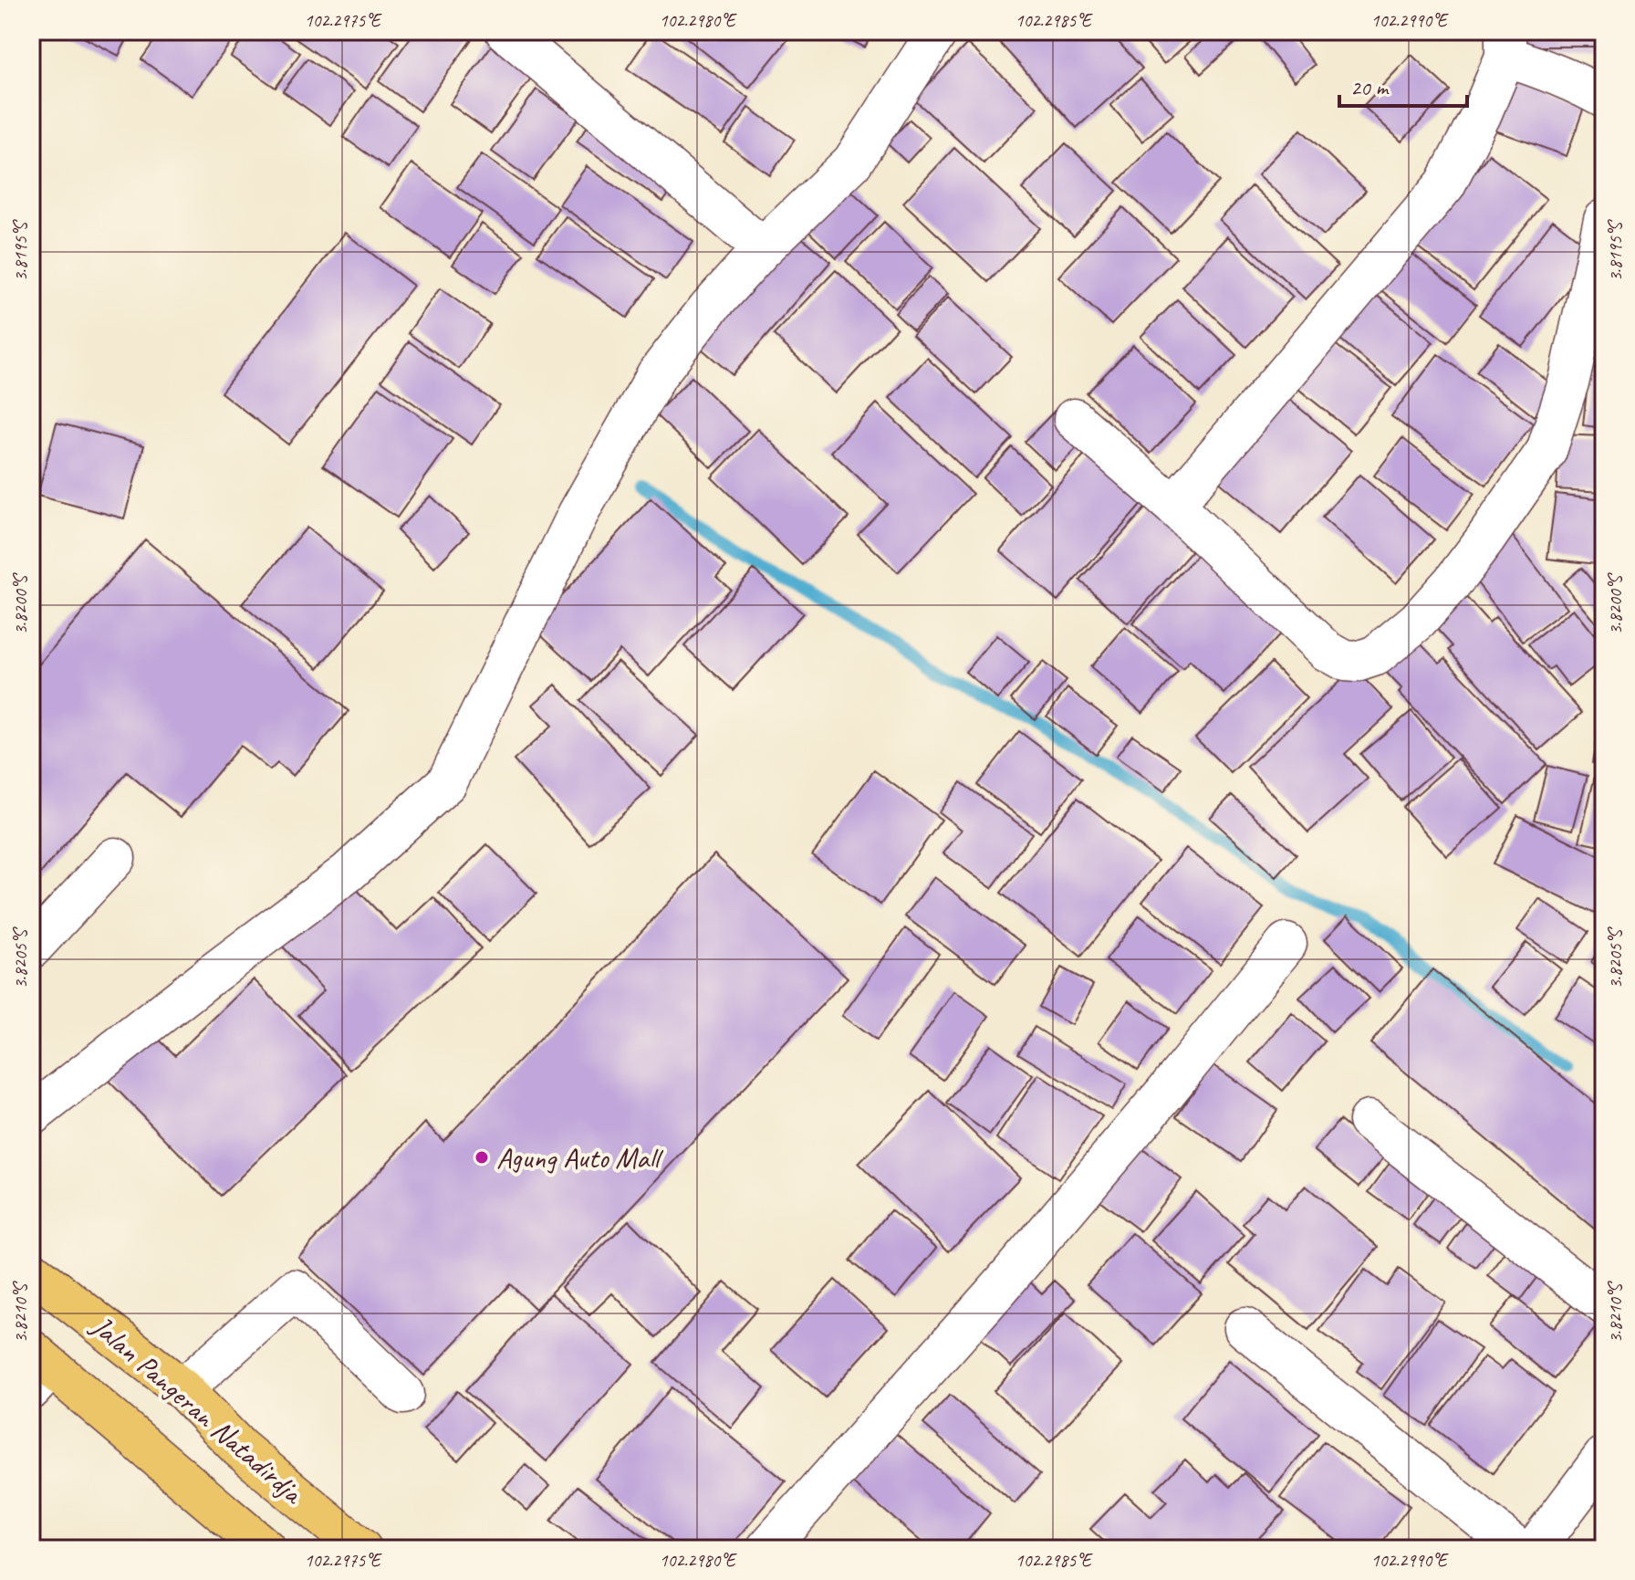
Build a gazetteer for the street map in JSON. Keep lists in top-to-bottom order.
{
  "streets": {
    "main road": ["Jalan Pangeran Natadirdja"]
  },
  "places": ["Agung Auto Mall"],
  "scale_bar": "20 m",
  "coordinates": [
    "102.2975°E",
    "102.2980°E",
    "102.2985°E",
    "102.2990°E",
    "3.8195°S",
    "3.8200°S",
    "3.8205°S",
    "3.8210°S"
  ]
}
